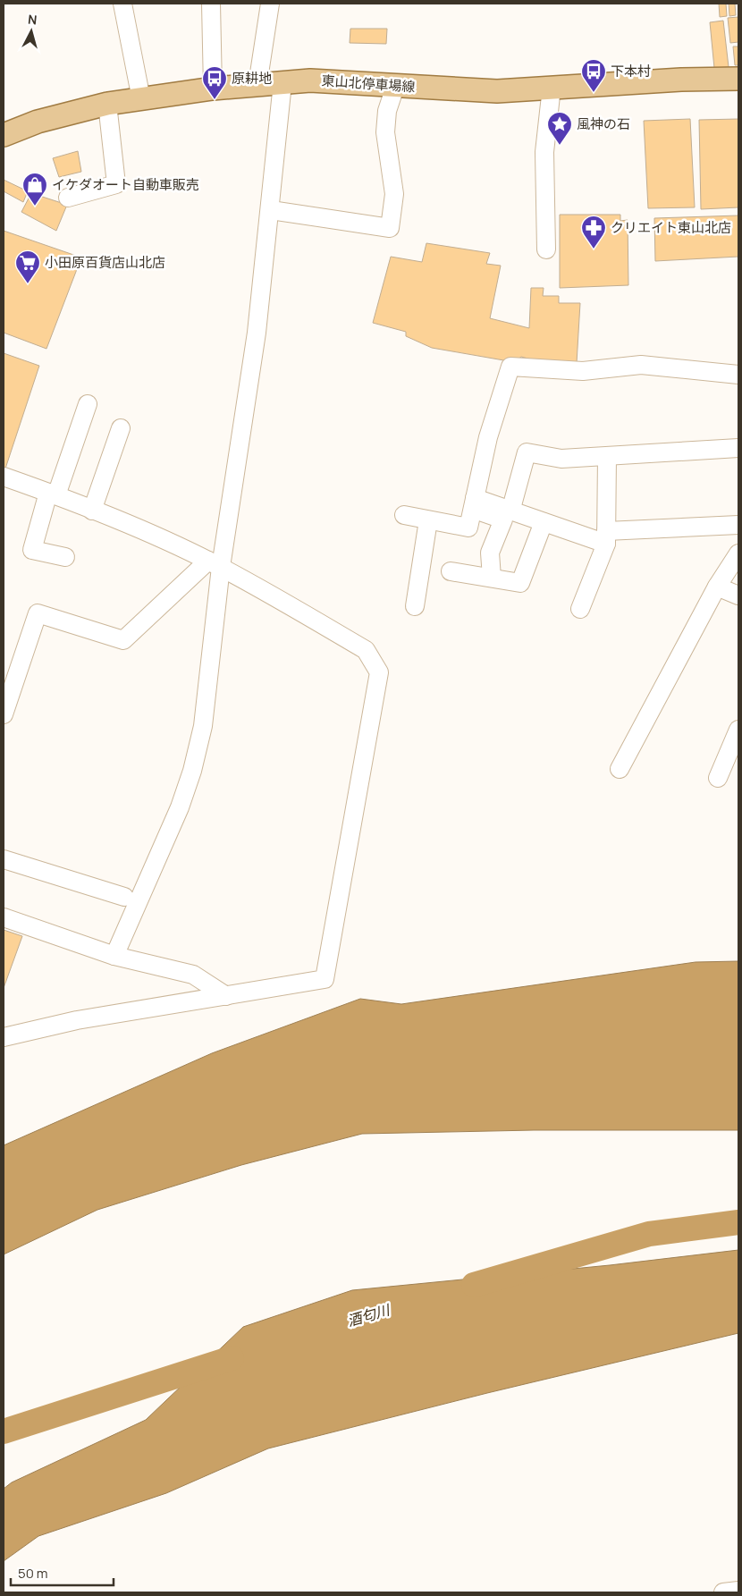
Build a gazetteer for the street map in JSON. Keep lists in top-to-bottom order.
{
  "streets": {
    "main road": ["東山北停車場線"]
  },
  "water": ["酒匂川"],
  "places": {
    "bus stop": ["下本村", "原耕地"],
    "place": ["風神の石"],
    "shop": ["イケダオート自動車販売"],
    "pharmacy": ["クリエイト東山北店"],
    "supermarket": ["小田原百貨店山北店"]
  },
  "scale_bar": "50 m",
  "north": "top"
}
